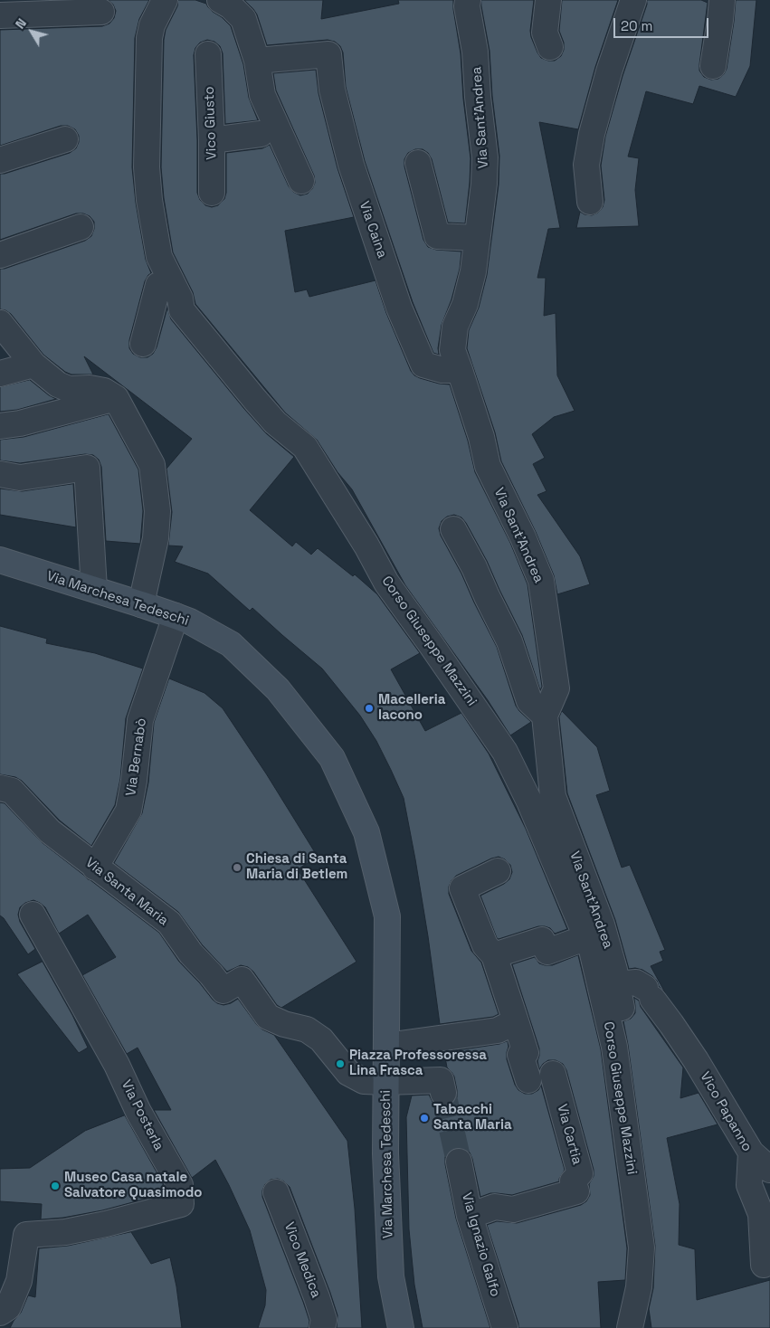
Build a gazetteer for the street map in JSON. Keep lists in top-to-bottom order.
{
  "streets": {
    "street": [
      "Via Sant'Andrea",
      "Vico Giusto",
      "Via Caina",
      "Via Marchesa Tedeschi",
      "Corso Giuseppe Mazzini",
      "Via Bernabò",
      "Via Santa Maria",
      "Vico Papanno",
      "Via Posterla",
      "Via Cartia",
      "Via Ignazio Galfo",
      "Vico Medica"
    ]
  },
  "crossings": [
    ["Via Sant'Andrea", "Via Caina"],
    ["Via Sant'Andrea", "Corso Giuseppe Mazzini"],
    ["Via Sant'Andrea", "Vico Papanno"],
    ["Via Marchesa Tedeschi", "Via Bernabò"],
    ["Via Marchesa Tedeschi", "Via Santa Maria"],
    ["Via Bernabò", "Via Santa Maria"],
    ["Via Cartia", "Via Ignazio Galfo"]
  ],
  "places": [
    "Macelleria Iacono",
    "Chiesa di Santa Maria di Betlem",
    "Piazza Professoressa Lina Frasca",
    "Tabacchi Santa Maria",
    "Museo Casa natale Salvatore Quasimodo"
  ],
  "scale_bar": "20 m",
  "north": "top left"
}
